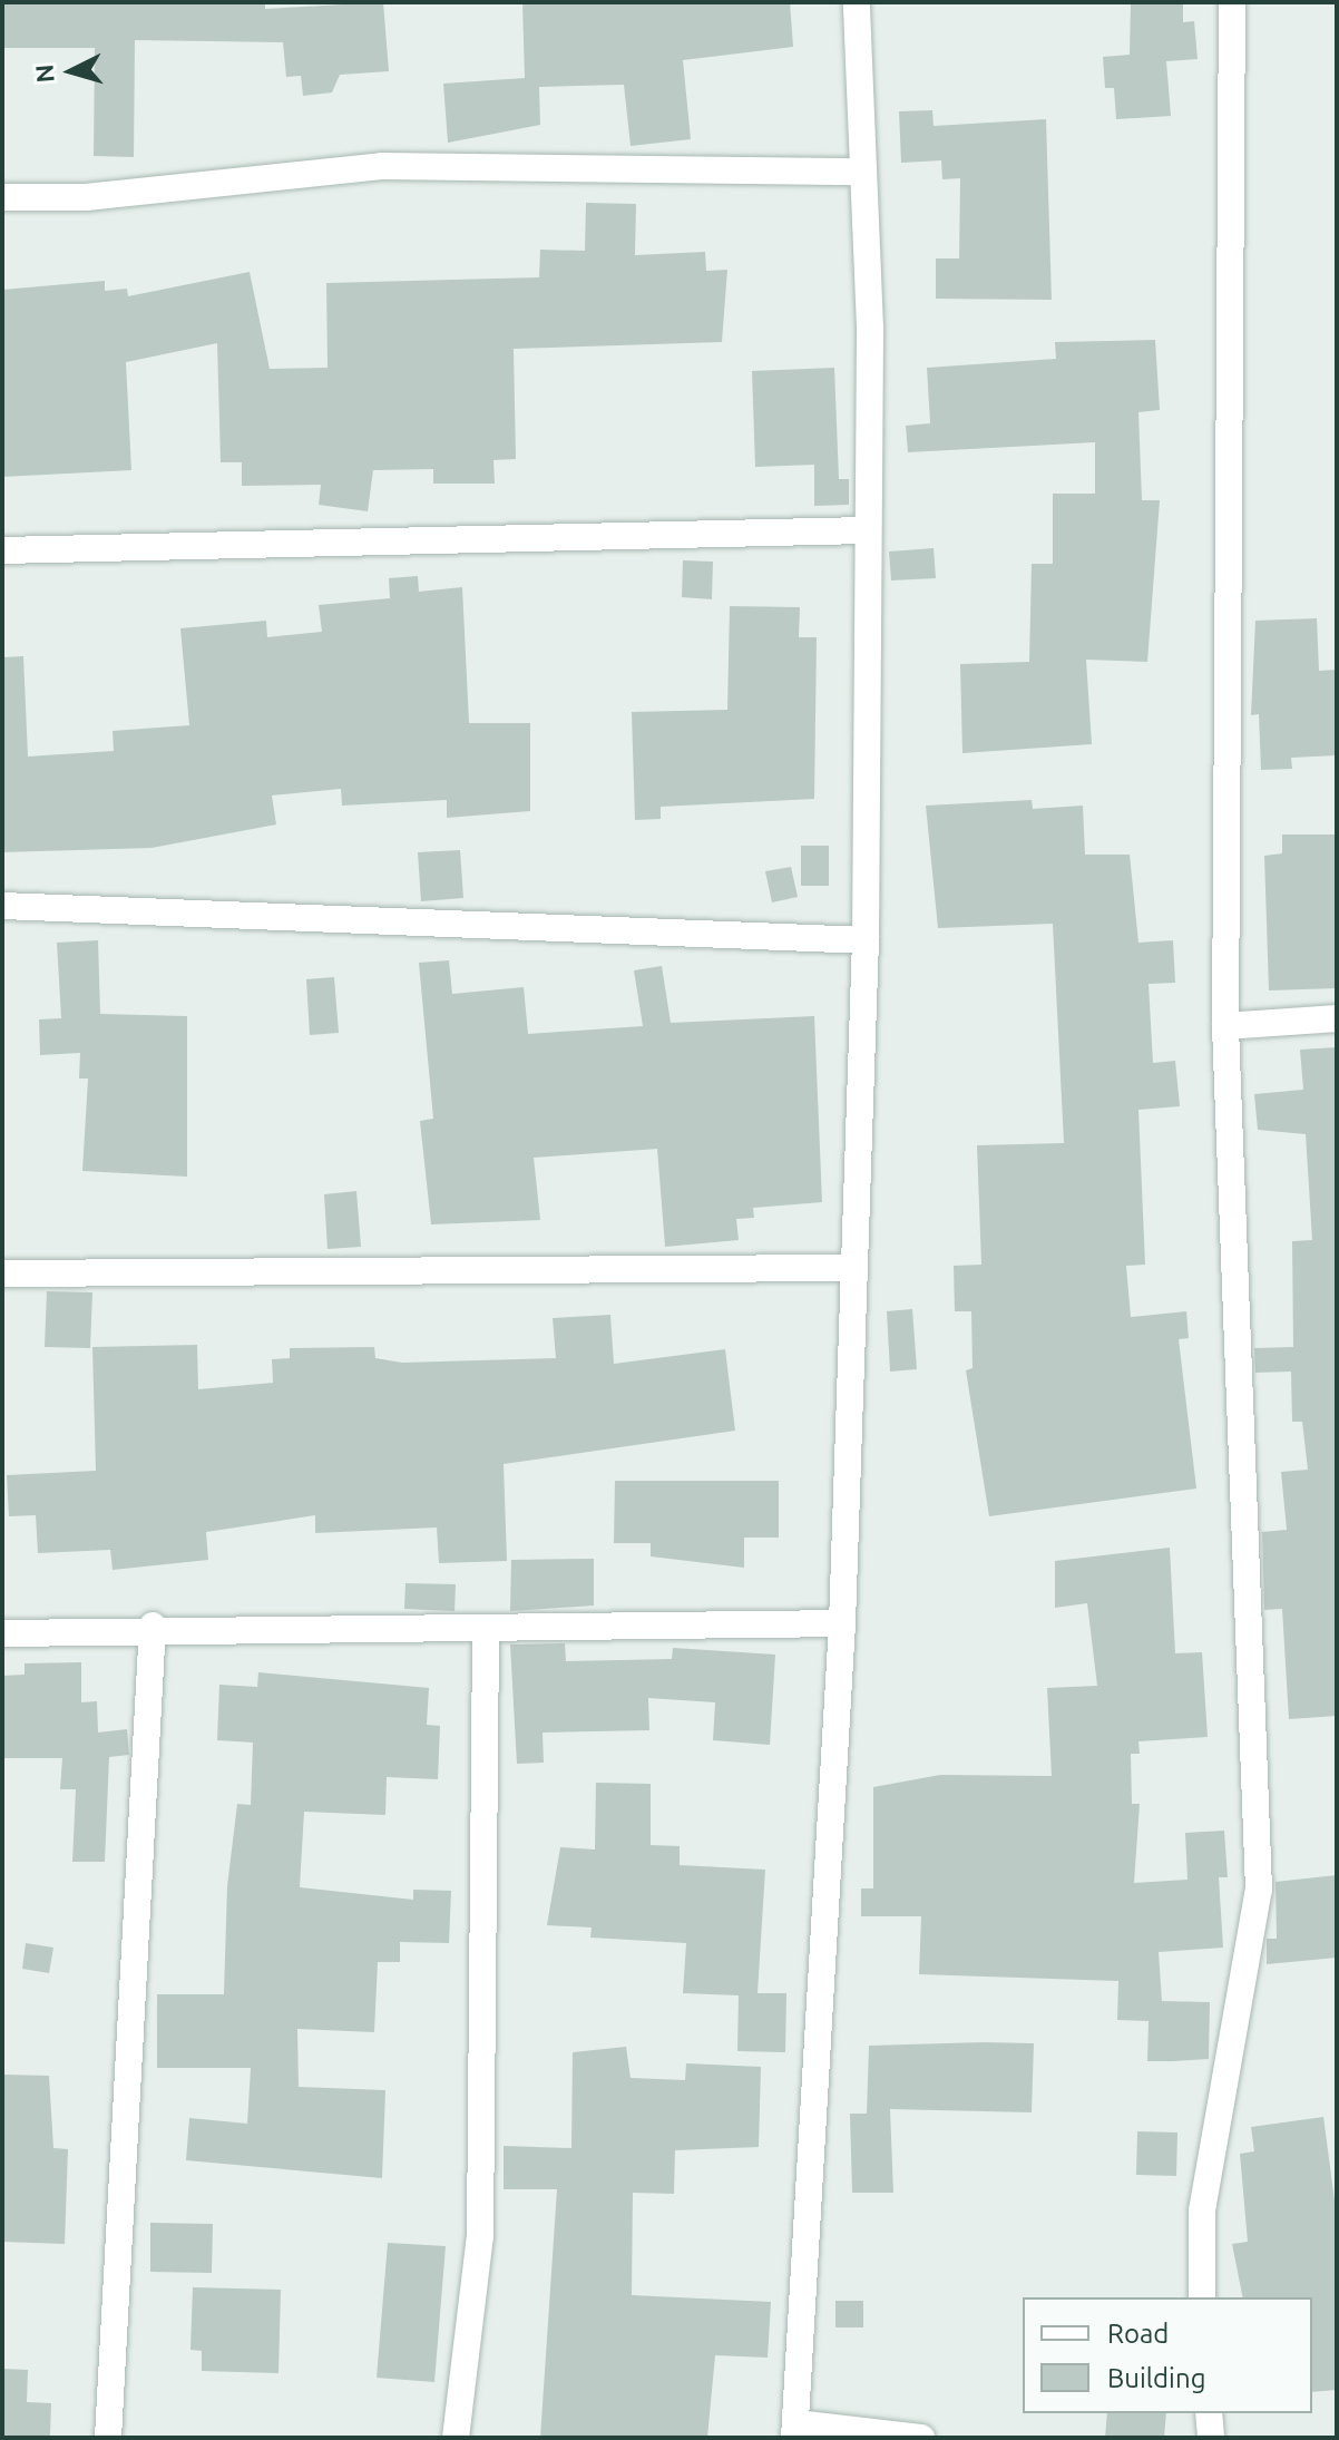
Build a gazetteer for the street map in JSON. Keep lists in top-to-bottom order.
{
  "legend": ["Road", "Building"],
  "north": "left"
}
